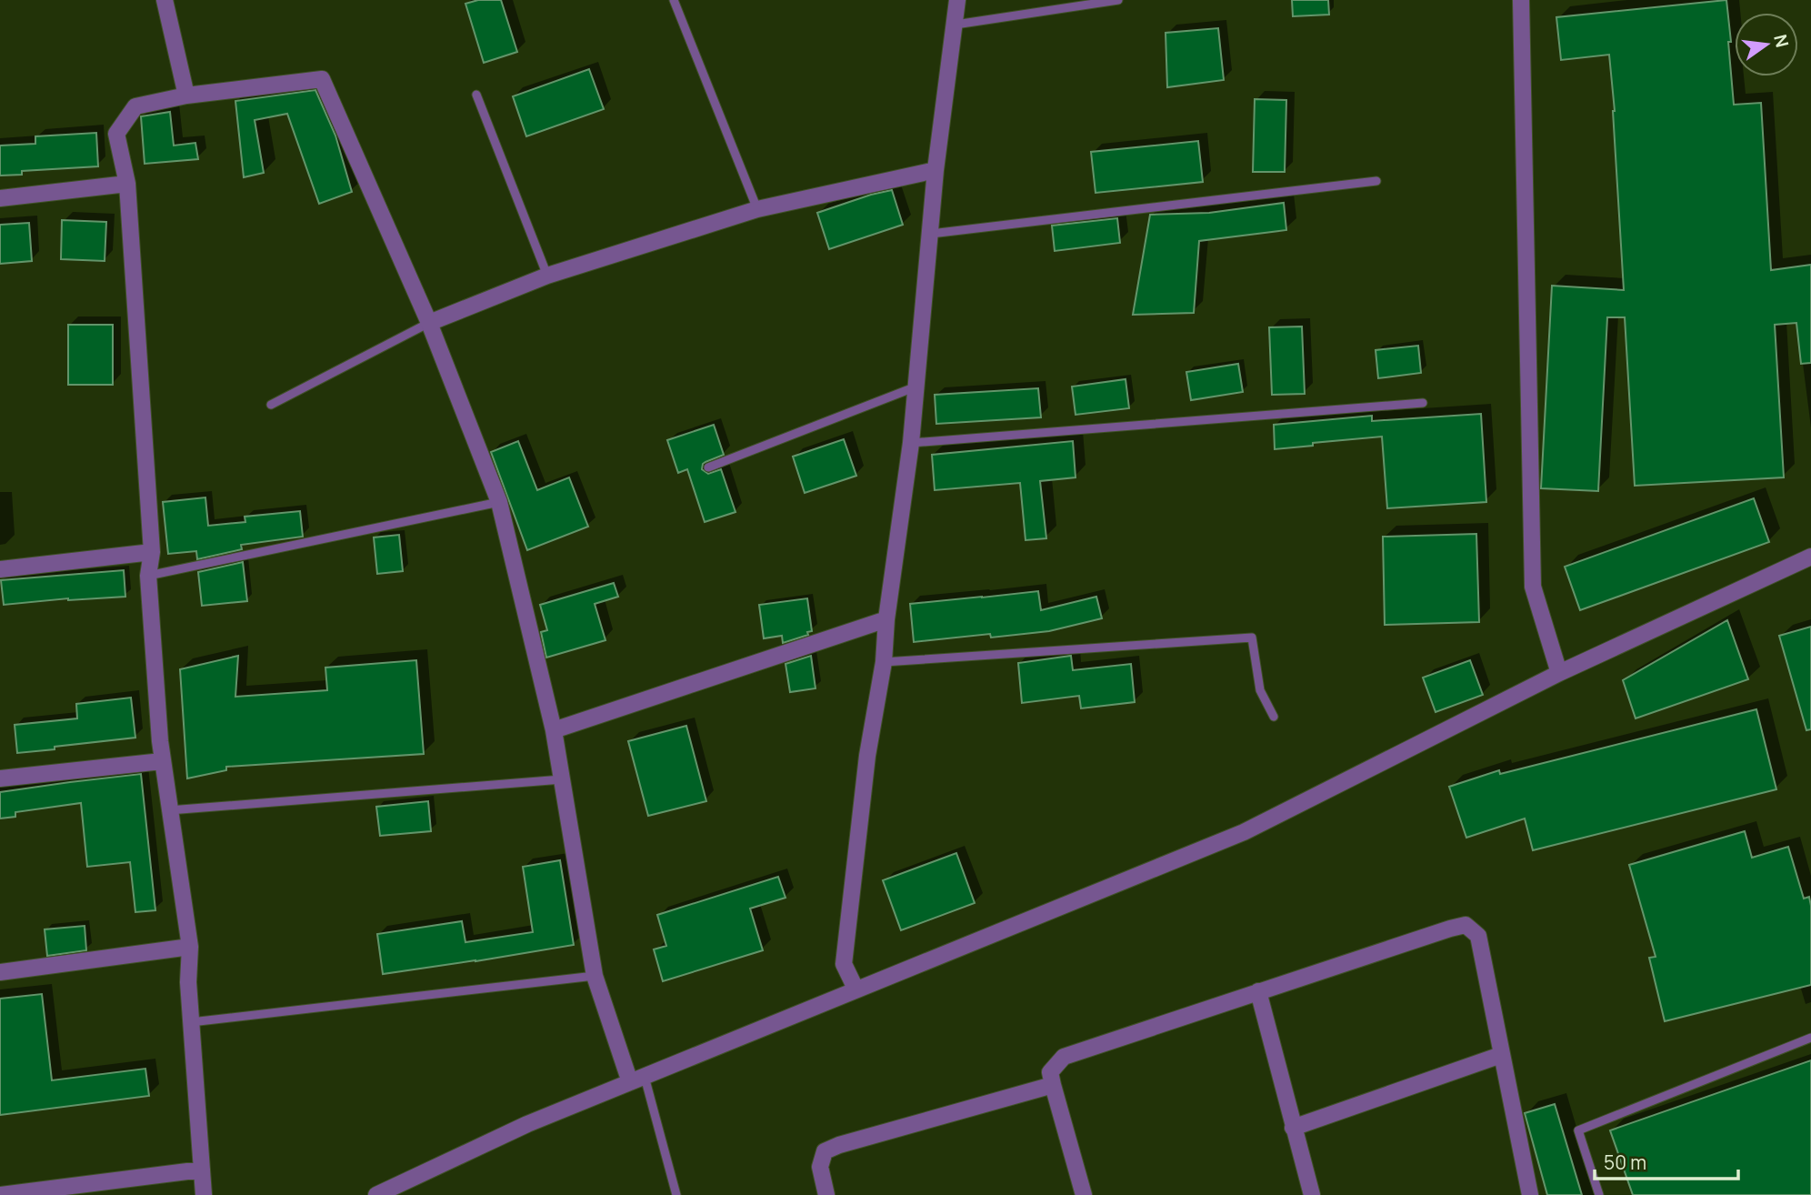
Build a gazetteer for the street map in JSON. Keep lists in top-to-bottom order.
{
  "scale_bar": "50 m",
  "north": "right"
}
